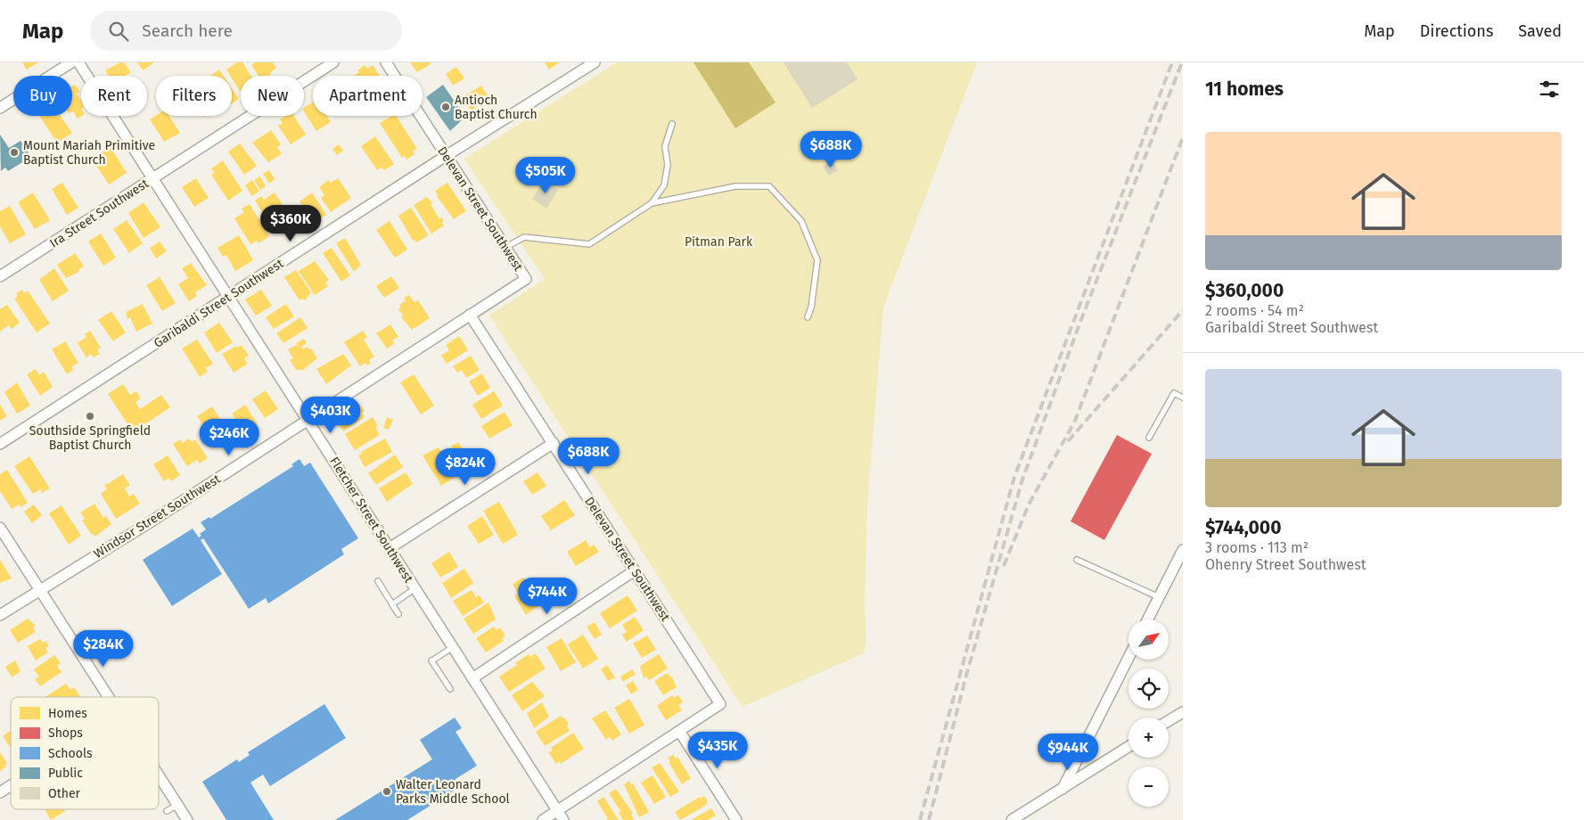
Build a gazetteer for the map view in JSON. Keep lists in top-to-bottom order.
{
  "streets": {
    "street": [
      "Delevan Street Southwest",
      "Ira Street Southwest",
      "Garibaldi Street Southwest",
      "Windsor Street Southwest",
      "Fletcher Street Southwest"
    ]
  },
  "crossings": [
    ["Delevan Street Southwest", "Garibaldi Street Southwest"],
    ["Delevan Street Southwest", "Windsor Street Southwest"],
    ["Ira Street Southwest", "Fletcher Street Southwest"],
    ["Garibaldi Street Southwest", "Fletcher Street Southwest"],
    ["Windsor Street Southwest", "Fletcher Street Southwest"]
  ],
  "parks": ["Pitman Park"],
  "places": [
    "Antioch Baptist Church",
    "Mount Mariah Primitive Baptist Church",
    "Southside Springfield Baptist Church",
    "Walter Leonard Parks Middle School"
  ],
  "legend": [
    "Homes",
    "Shops",
    "Schools",
    "Public",
    "Other"
  ],
  "north": "top right",
  "page": {
    "header": "Map",
    "search": "Search here",
    "nav": ["Map", "Directions", "Saved"],
    "heading": "11 homes",
    "chip": [
      "Buy",
      "Rent",
      "Filters",
      "New",
      "Apartment"
    ],
    "list": [
      {
        "name": "$360,000",
        "note": "2 rooms · 54 m² · Garibaldi Street Southwest"
      },
      {
        "name": "$744,000",
        "note": "3 rooms · 113 m² · Ohenry Street Southwest"
      }
    ],
    "price": [
      "$688K",
      "$505K",
      "$360K",
      "$403K",
      "$246K",
      "$688K",
      "$824K",
      "$744K",
      "$284K",
      "$435K",
      "$944K"
    ],
    "map_buttons": ["+", "−"]
  }
}
